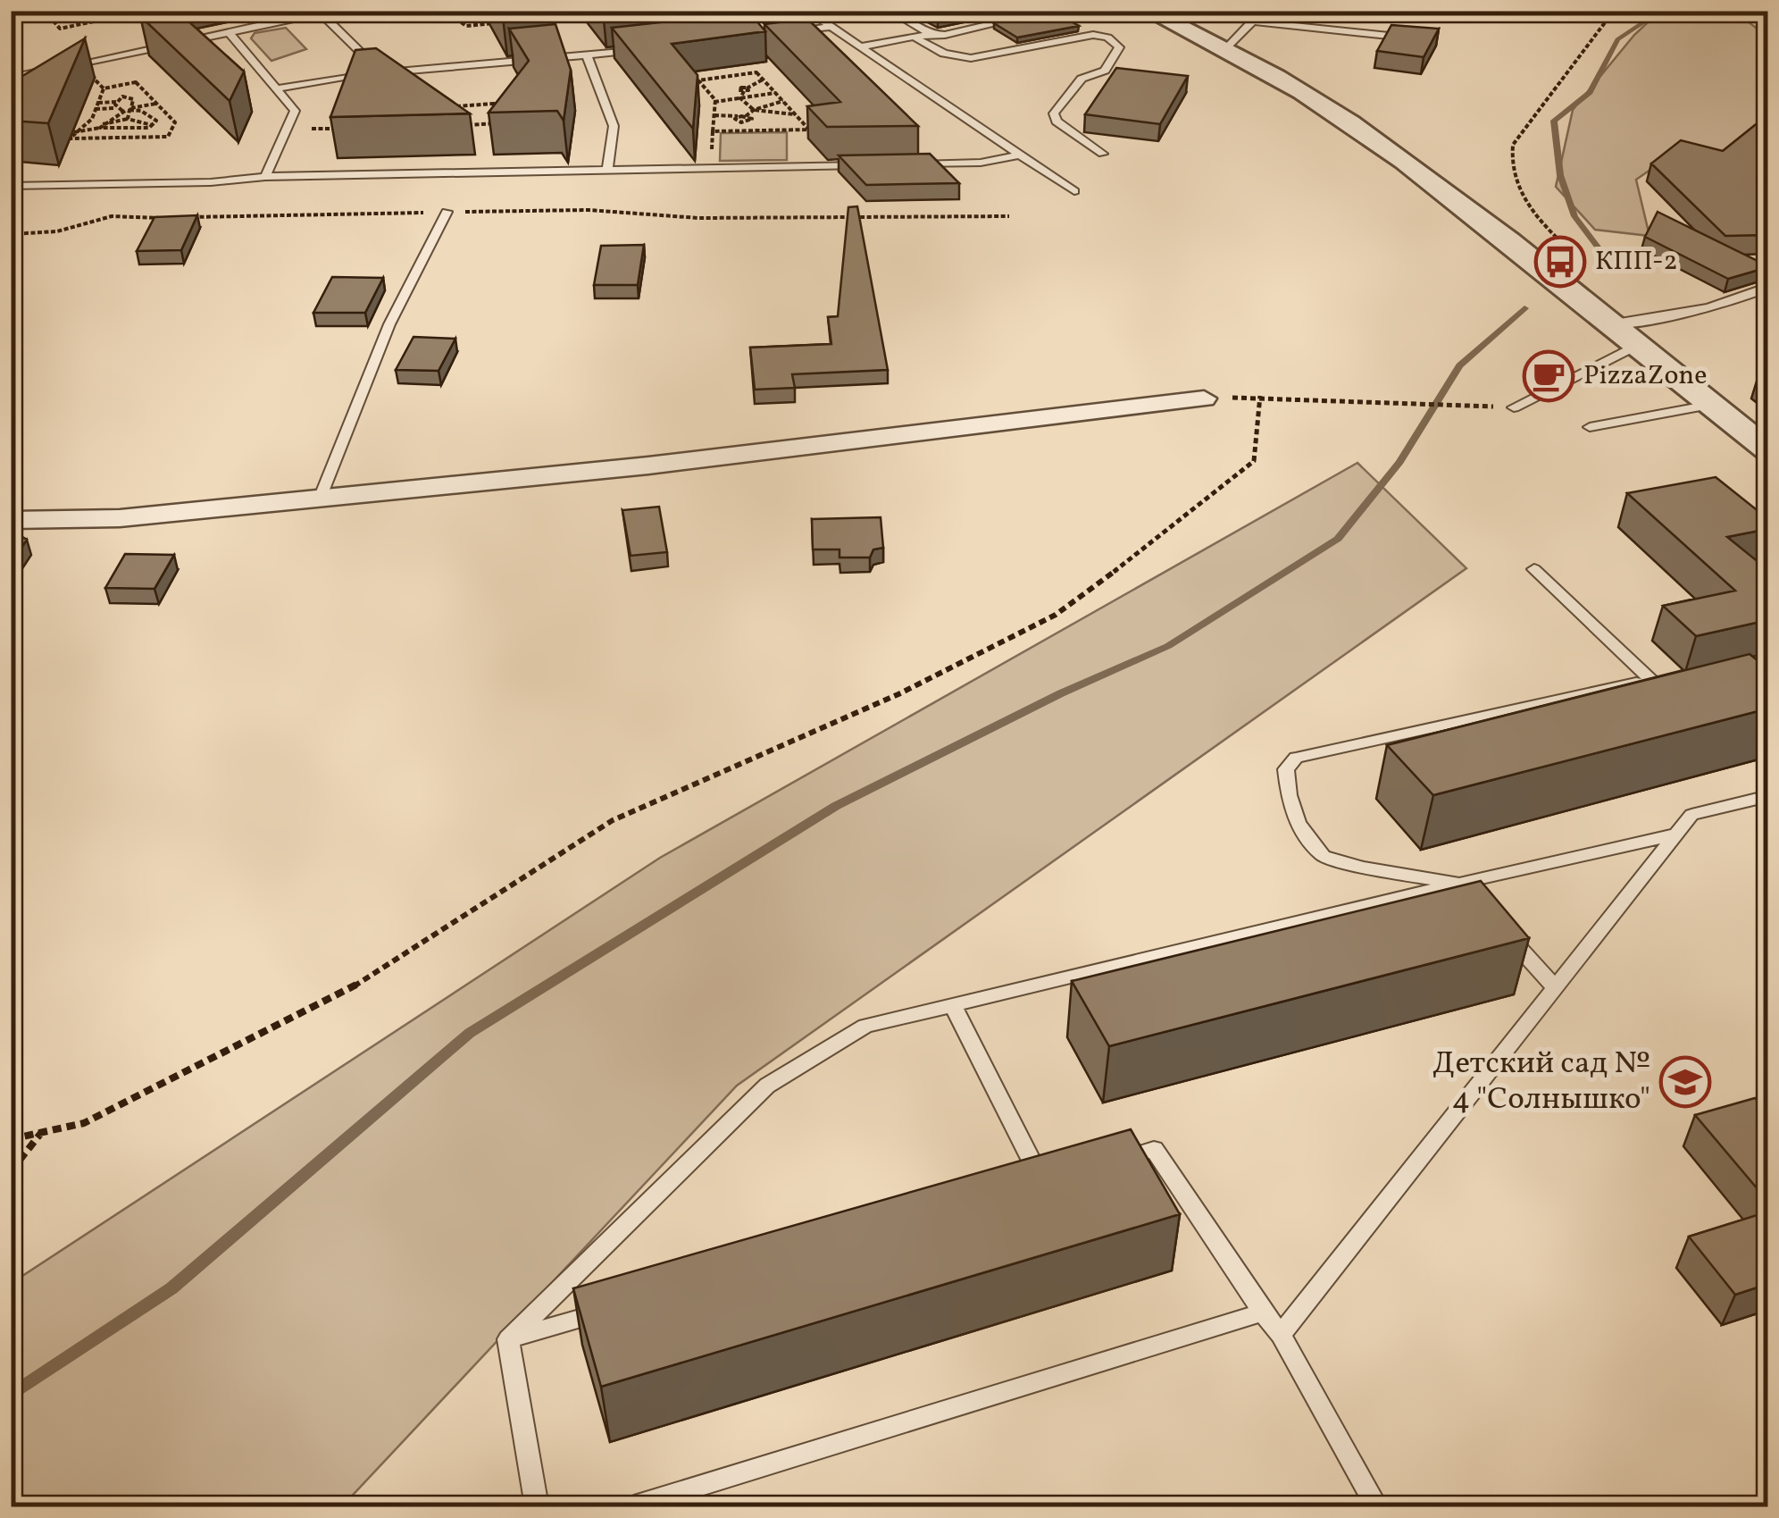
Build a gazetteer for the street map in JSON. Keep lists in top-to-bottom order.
{
  "places": {
    "bus stop": ["КПП-2"],
    "cafe": ["PizzaZone"],
    "school or university": ["Детский сад № 4 \"Солнышко\""]
  }
}
